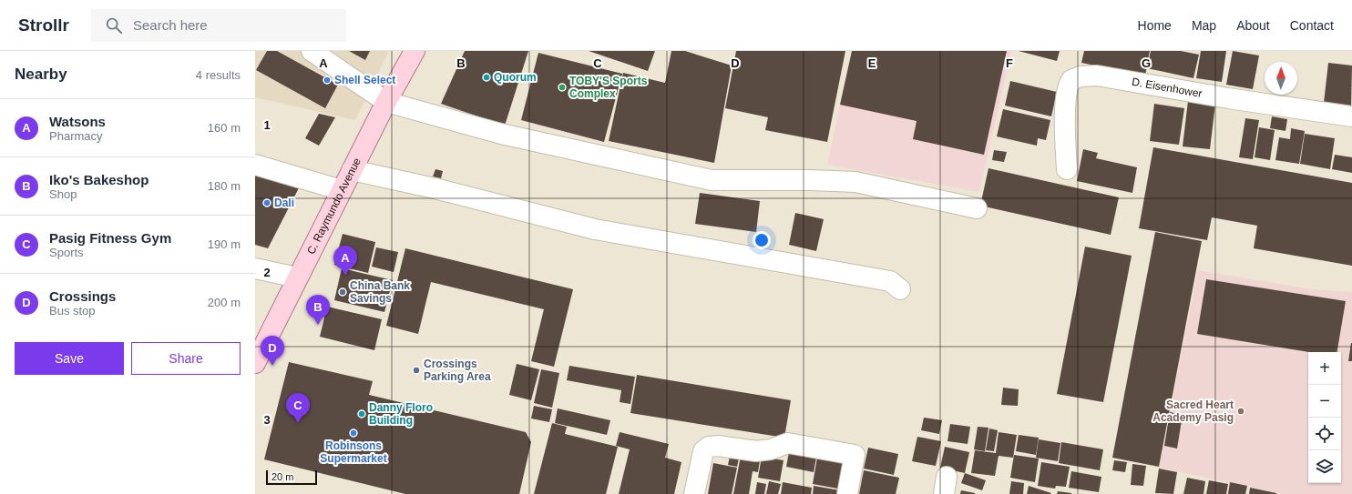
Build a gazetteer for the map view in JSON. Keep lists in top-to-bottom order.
{
  "streets": {
    "main road": ["C. Raymundo Avenue"],
    "street": ["D. Eisenhower"]
  },
  "places": [
    "Quorum",
    "Shell Select",
    "TOBY'S Sports Complex",
    "Dali",
    "China Bank Savings",
    "Crossings Parking Area",
    "Sacred Heart Academy Pasig",
    "Danny Floro Building",
    "Robinsons Supermarket"
  ],
  "scale_bar": "20 m",
  "north": "top",
  "page": {
    "header": "Strollr",
    "search": "Search here",
    "nav": [
      "Home",
      "Map",
      "About",
      "Contact"
    ],
    "heading": ["Nearby", "4 results"],
    "list": [
      {
        "mark": "A",
        "name": "Watsons",
        "note": "Pharmacy",
        "value": "160 m"
      },
      {
        "mark": "B",
        "name": "Iko's Bakeshop",
        "note": "Shop",
        "value": "180 m"
      },
      {
        "mark": "C",
        "name": "Pasig Fitness Gym",
        "note": "Sports",
        "value": "190 m"
      },
      {
        "mark": "D",
        "name": "Crossings",
        "note": "Bus stop",
        "value": "200 m"
      }
    ],
    "pins": [
      "A",
      "B",
      "D",
      "C"
    ],
    "buttons": ["Save", "Share"],
    "map_buttons": ["+", "−"],
    "scale": "20 m"
  },
  "grid": {
    "columns": [
      "A",
      "B",
      "C",
      "D",
      "E",
      "F",
      "G"
    ],
    "rows": ["1", "2", "3"]
  }
}
